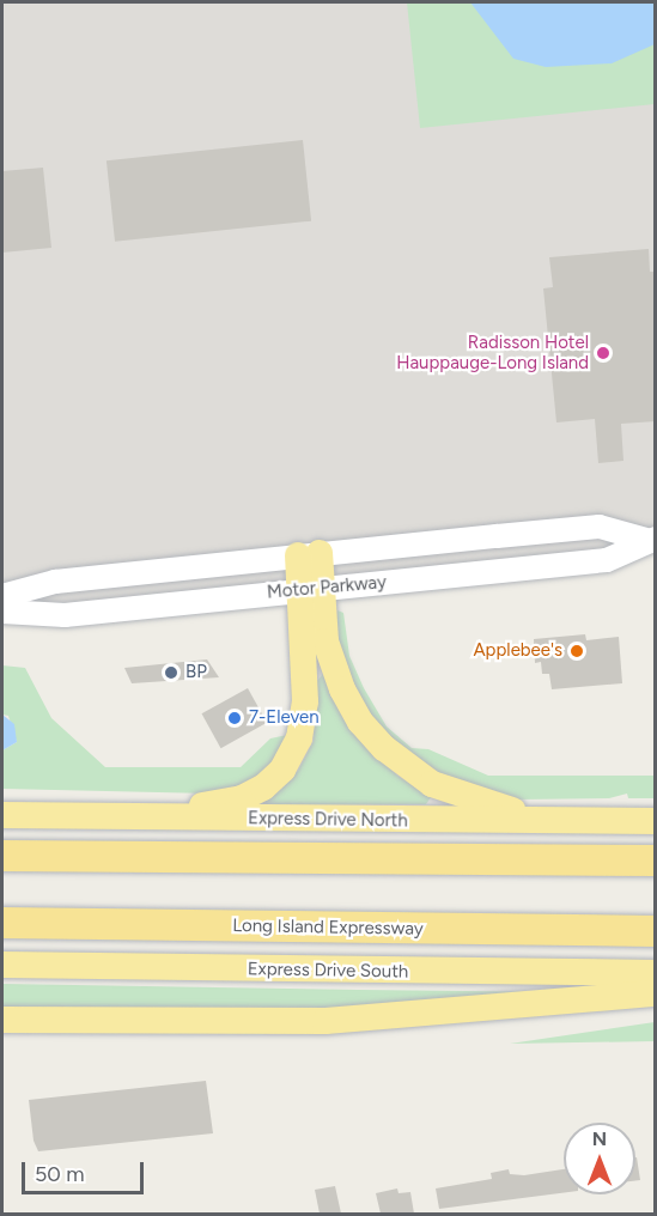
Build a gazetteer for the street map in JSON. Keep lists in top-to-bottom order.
{
  "streets": {
    "highway": ["Express Drive North", "Long Island Expressway", "Express Drive South"],
    "main road": ["Motor Parkway"]
  },
  "places": [
    "Radisson Hotel Hauppauge-Long Island",
    "Applebee's",
    "BP",
    "7-Eleven"
  ],
  "scale_bar": "50 m",
  "north": "top"
}
